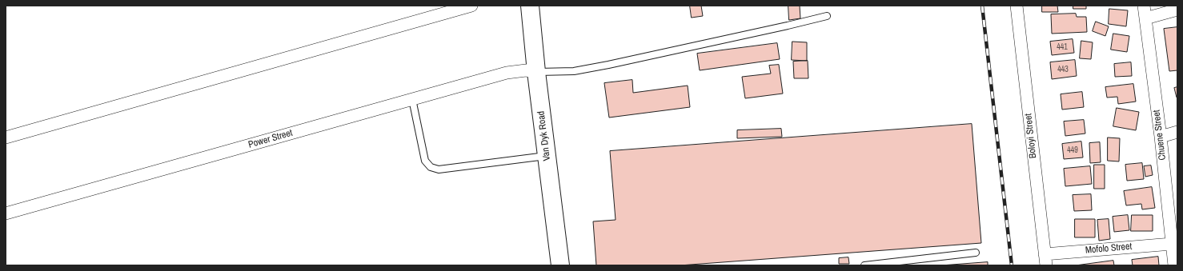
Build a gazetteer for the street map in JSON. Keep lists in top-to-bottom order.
{
  "streets": {
    "main road": ["Van Dyk Road"],
    "street": [
      "Chuene Street",
      "Boloyi Street",
      "Power Street",
      "Mofolo Street"
    ]
  },
  "crossings": [
    ["Chuene Street", "Mofolo Street"],
    ["Van Dyk Road", "Power Street"],
    ["Boloyi Street", "Mofolo Street"]
  ],
  "house_numbers": ["441", "443", "449"]
}
